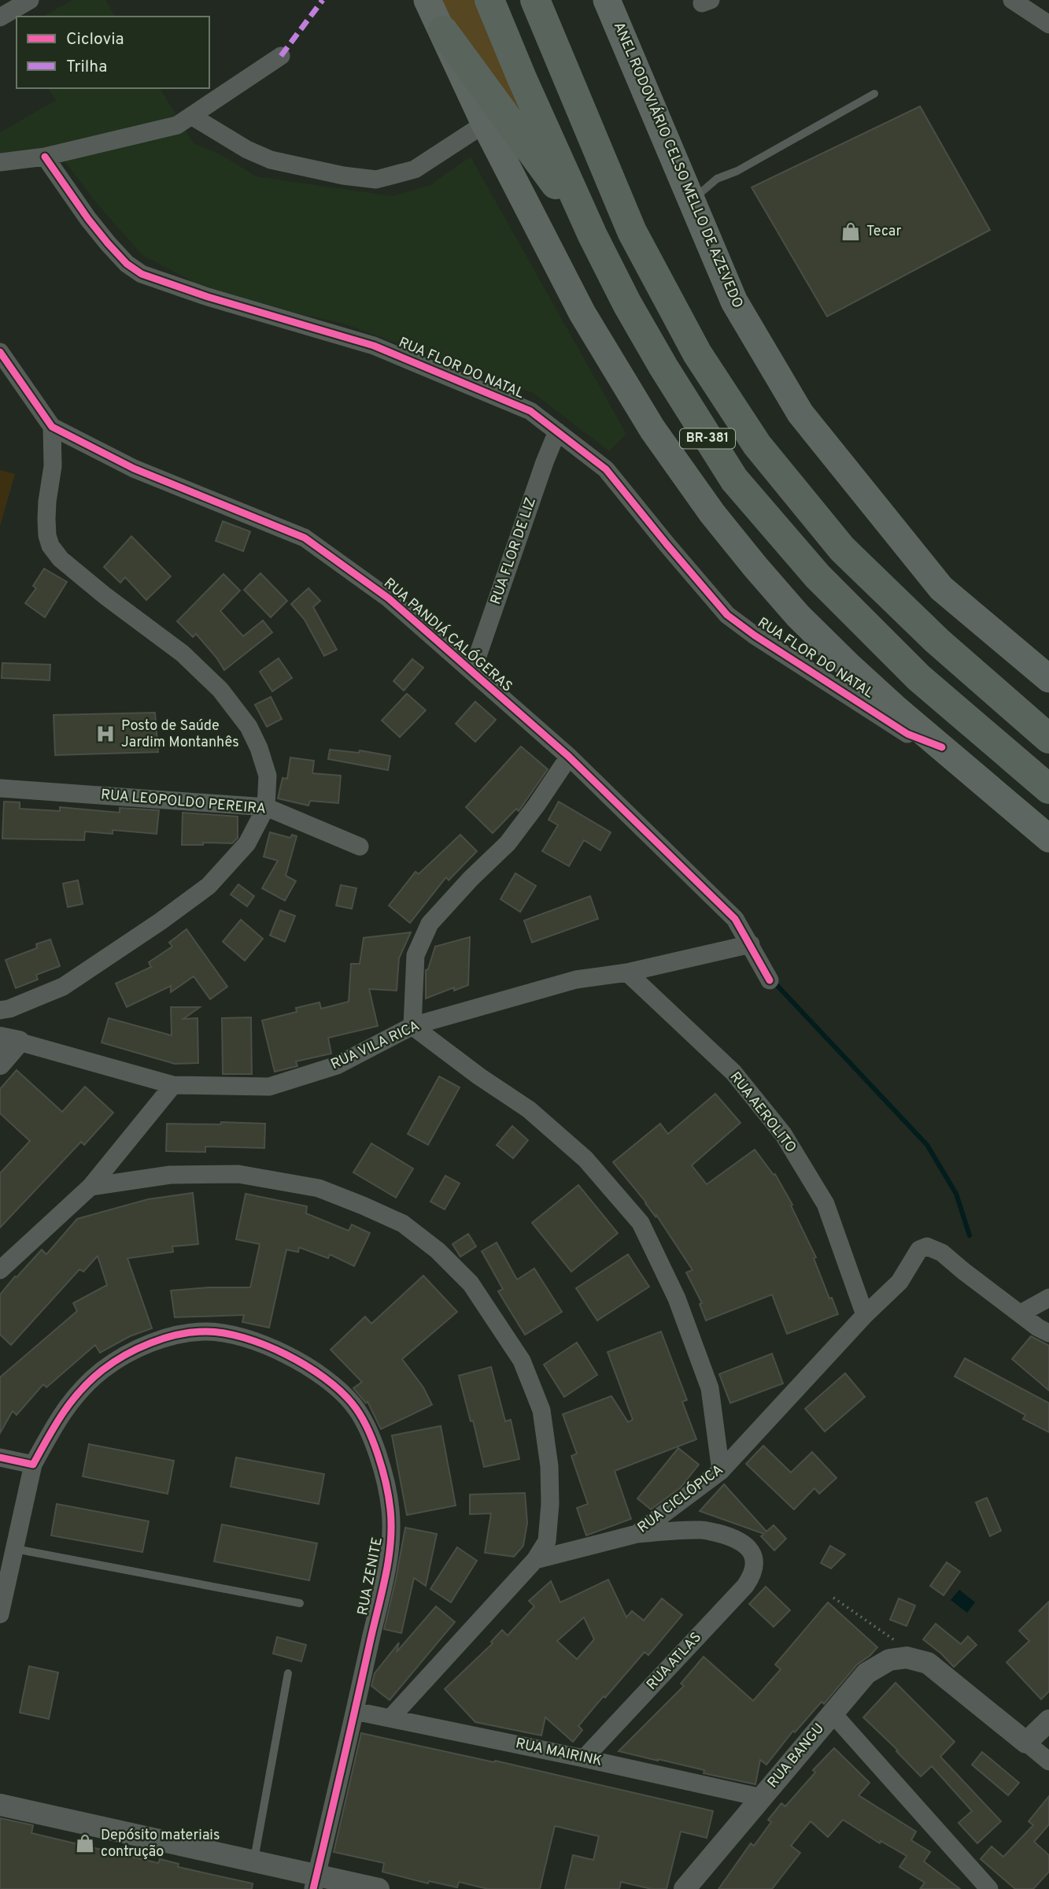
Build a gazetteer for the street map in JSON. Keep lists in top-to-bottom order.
{
  "streets": {
    "highway": ["BR-381"],
    "main road": ["ANEL RODOVIÁRIO CELSO MELLO DE AZEVEDO"],
    "street": [
      "RUA FLOR DO NATAL",
      "RUA FLOR DE LIZ",
      "RUA PANDIÁ CALÓGERAS",
      "RUA LEOPOLDO PEREIRA",
      "RUA VILA RICA",
      "RUA AEROLITO",
      "RUA CICLÓPICA",
      "RUA ZENITE",
      "RUA ATLAS",
      "RUA MAIRINK",
      "RUA BANGU"
    ]
  },
  "crossings": [
    ["RUA FLOR DO NATAL", "RUA FLOR DE LIZ"],
    ["RUA FLOR DE LIZ", "RUA PANDIÁ CALÓGERAS"],
    ["RUA PANDIÁ CALÓGERAS", "RUA VILA RICA"],
    ["RUA VILA RICA", "RUA AEROLITO"],
    ["RUA AEROLITO", "RUA CICLÓPICA"],
    ["RUA CICLÓPICA", "RUA ATLAS"],
    ["RUA ZENITE", "RUA MAIRINK"],
    ["RUA ATLAS", "RUA MAIRINK"],
    ["RUA MAIRINK", "RUA BANGU"]
  ],
  "places": {
    "shop": ["Tecar", "Depósito materiais contrução"],
    "hospital": ["Posto de Saúde Jardim Montanhês"]
  },
  "legend": ["Ciclovia", "Trilha"]
}
